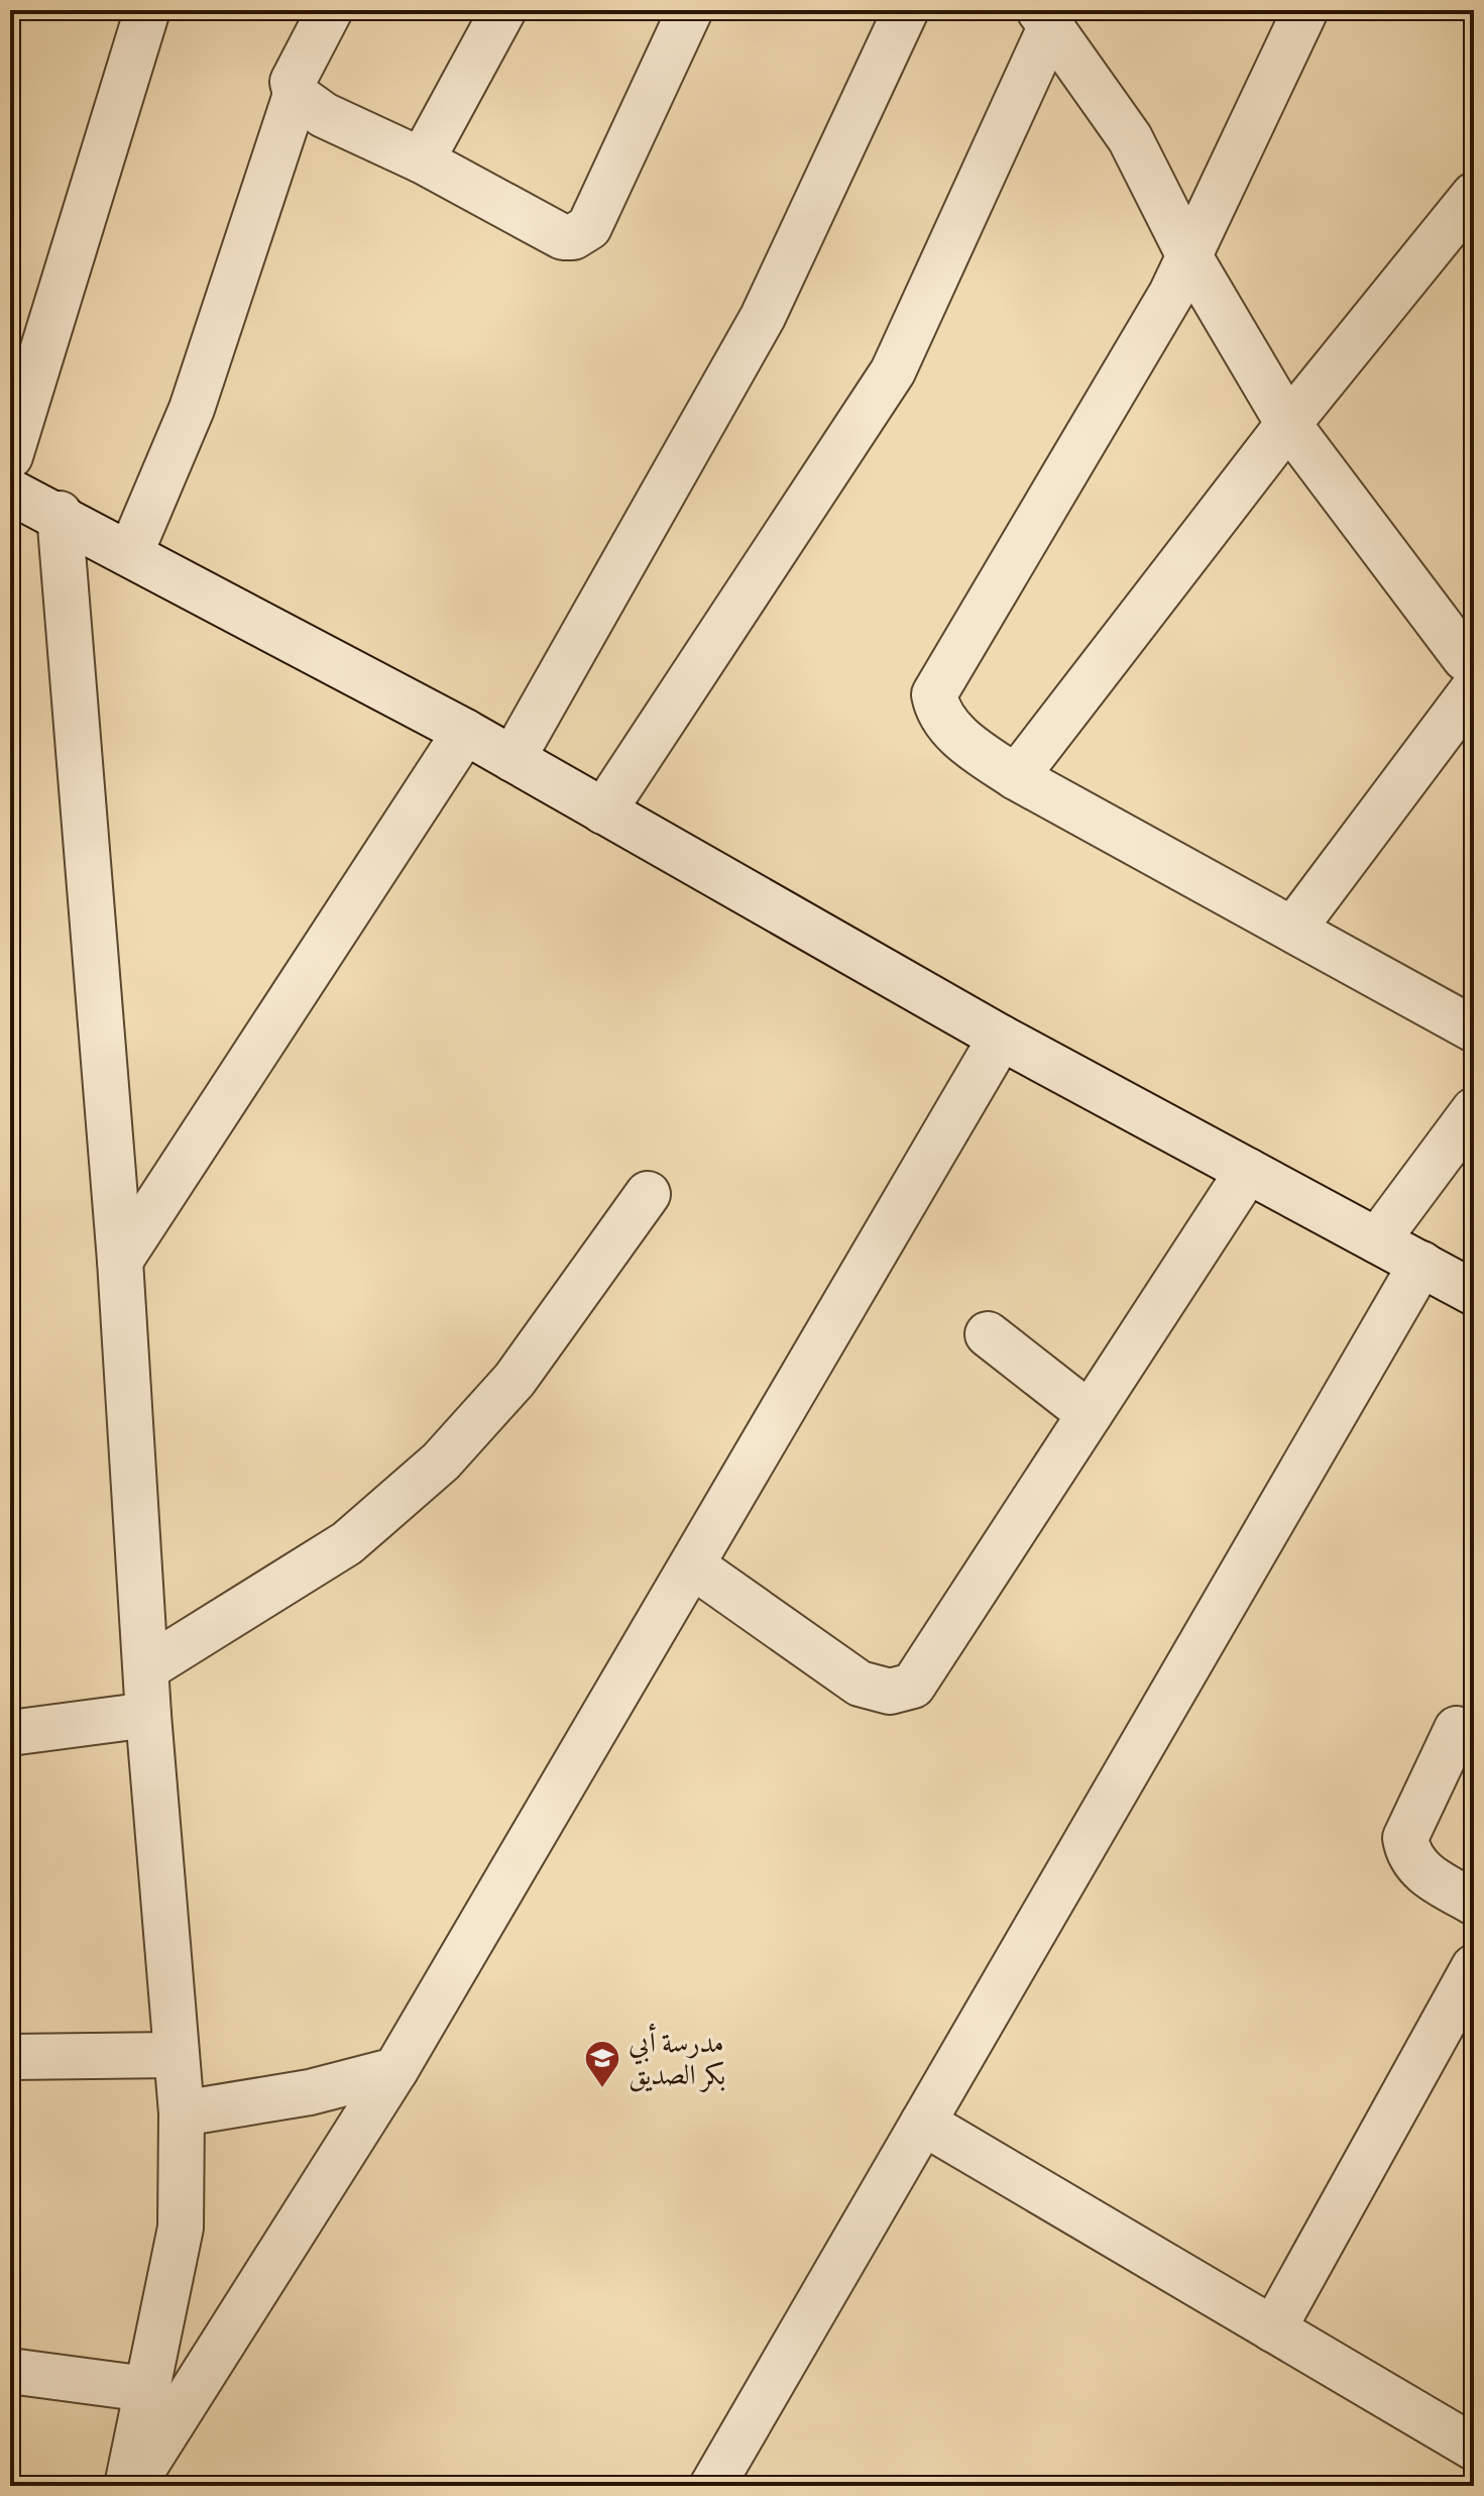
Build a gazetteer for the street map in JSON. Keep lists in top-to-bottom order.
{
  "places": {
    "school or university": ["مدرسة أبي بكر الصديق"]
  }
}
